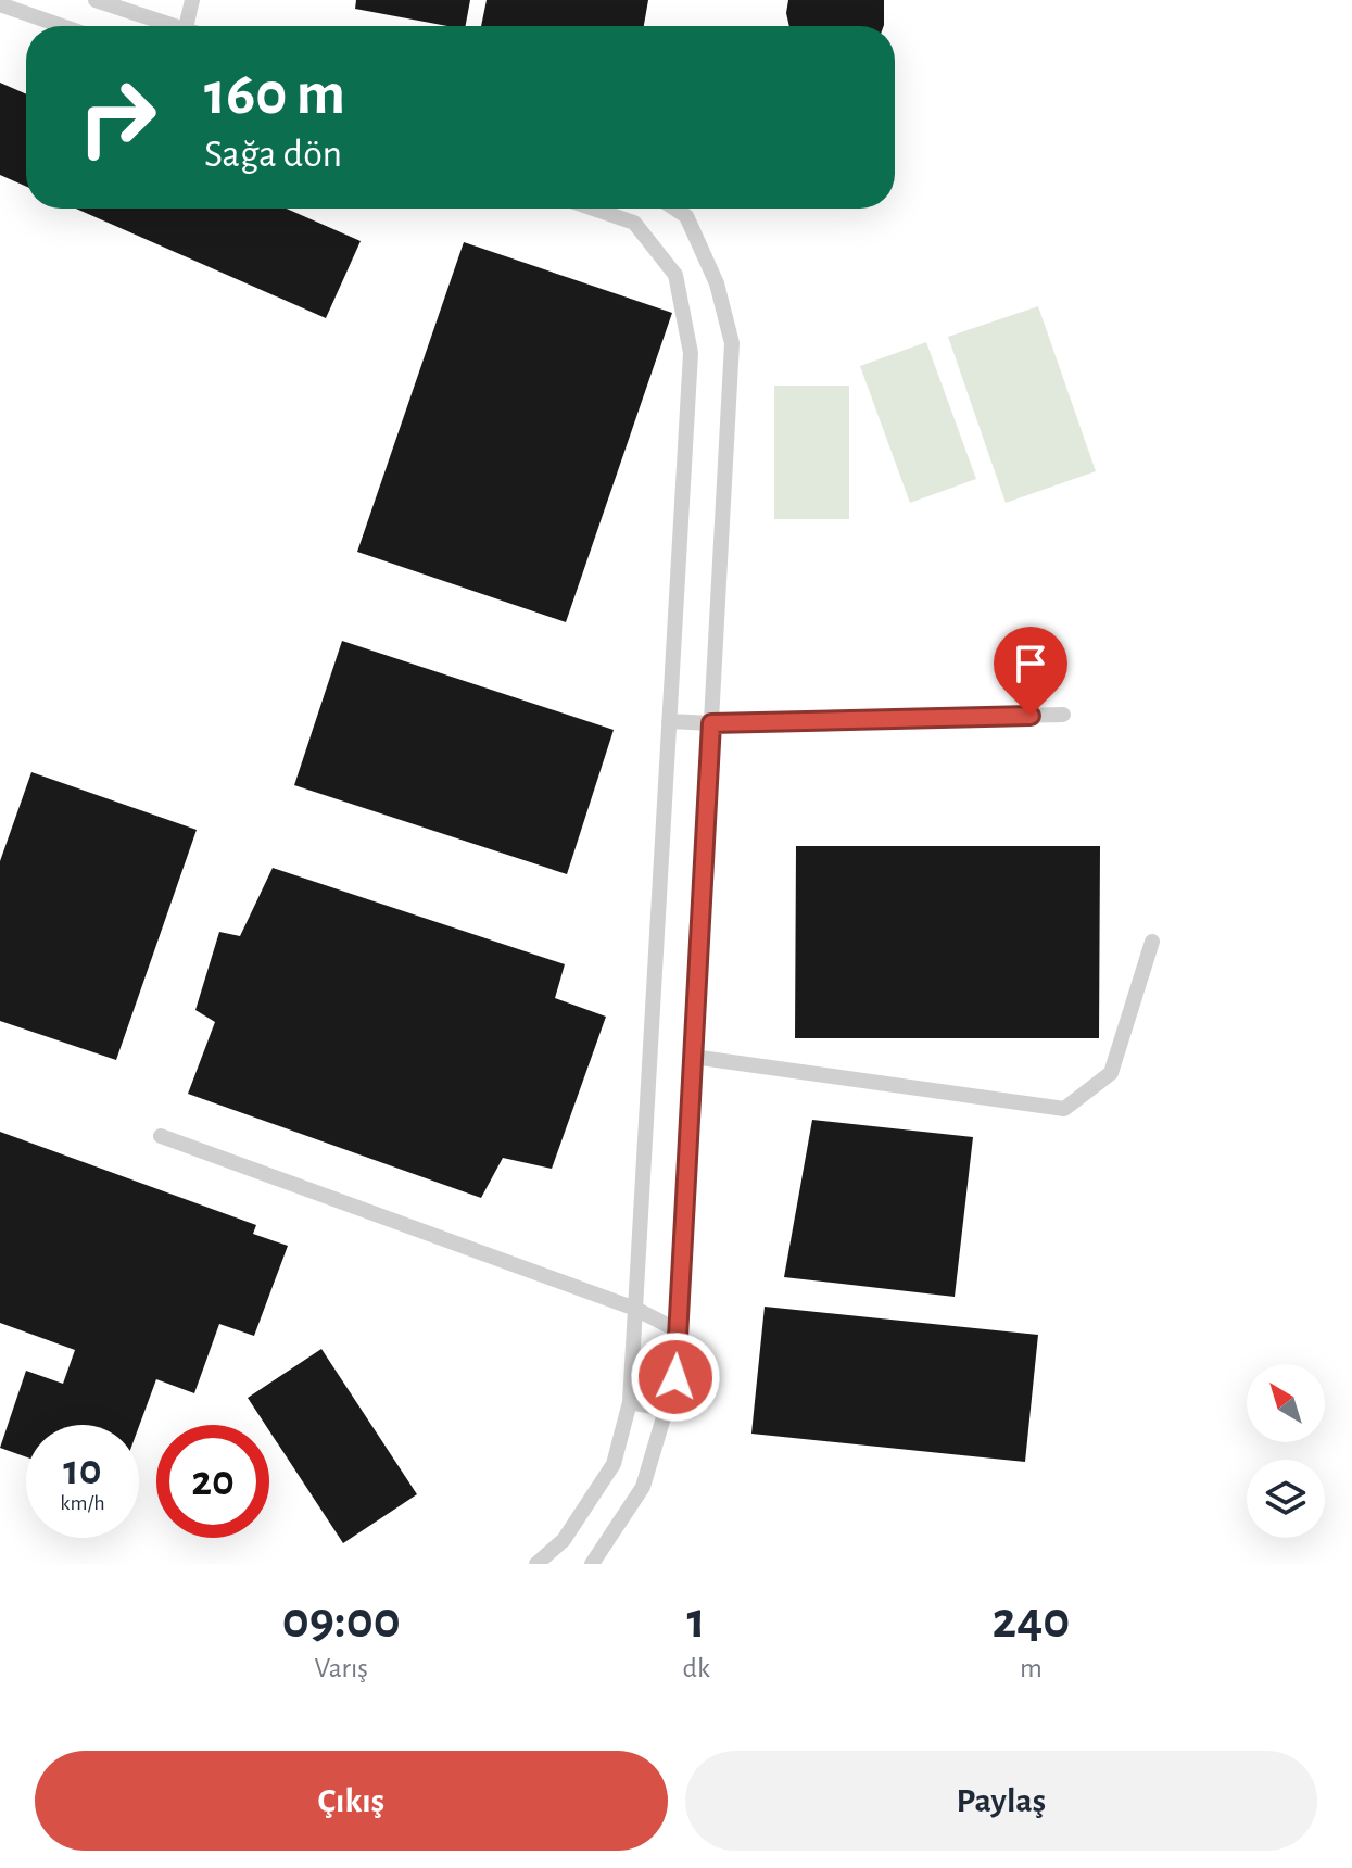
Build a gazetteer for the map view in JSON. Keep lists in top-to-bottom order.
{
  "north": "top left",
  "page": {
    "turn": ["160 m", "Sağa dön"],
    "speed": "10 km/h",
    "limit": "20",
    "eta": [
      "09:00",
      "Varış",
      "1",
      "dk",
      "240",
      "m"
    ],
    "buttons": ["Çıkış", "Paylaş"]
  }
}
